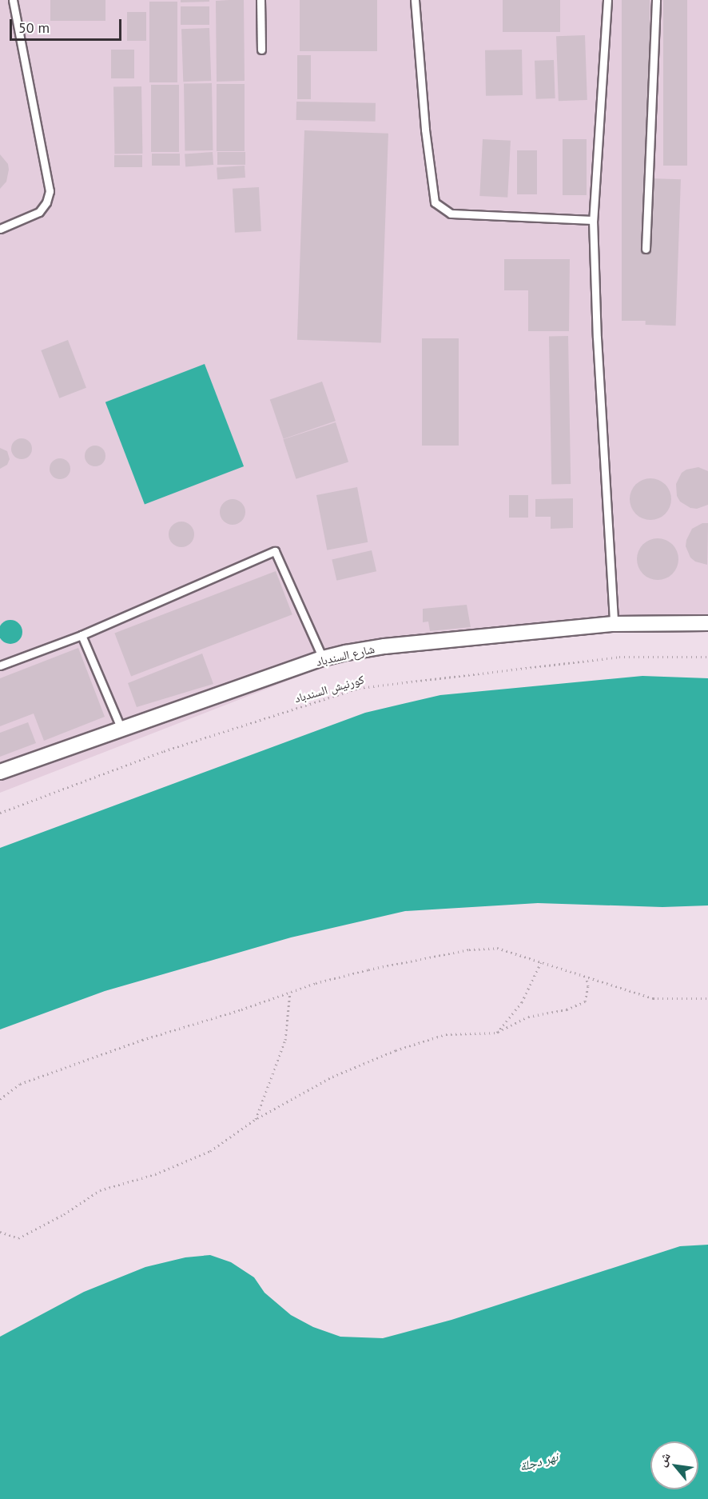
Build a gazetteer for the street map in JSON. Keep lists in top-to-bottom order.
{
  "streets": {
    "street": ["شارع السندباد"],
    "path": ["كورنيش السندباد"]
  },
  "water": ["نهر دجلة"],
  "scale_bar": "50 m",
  "north": "top left"
}
